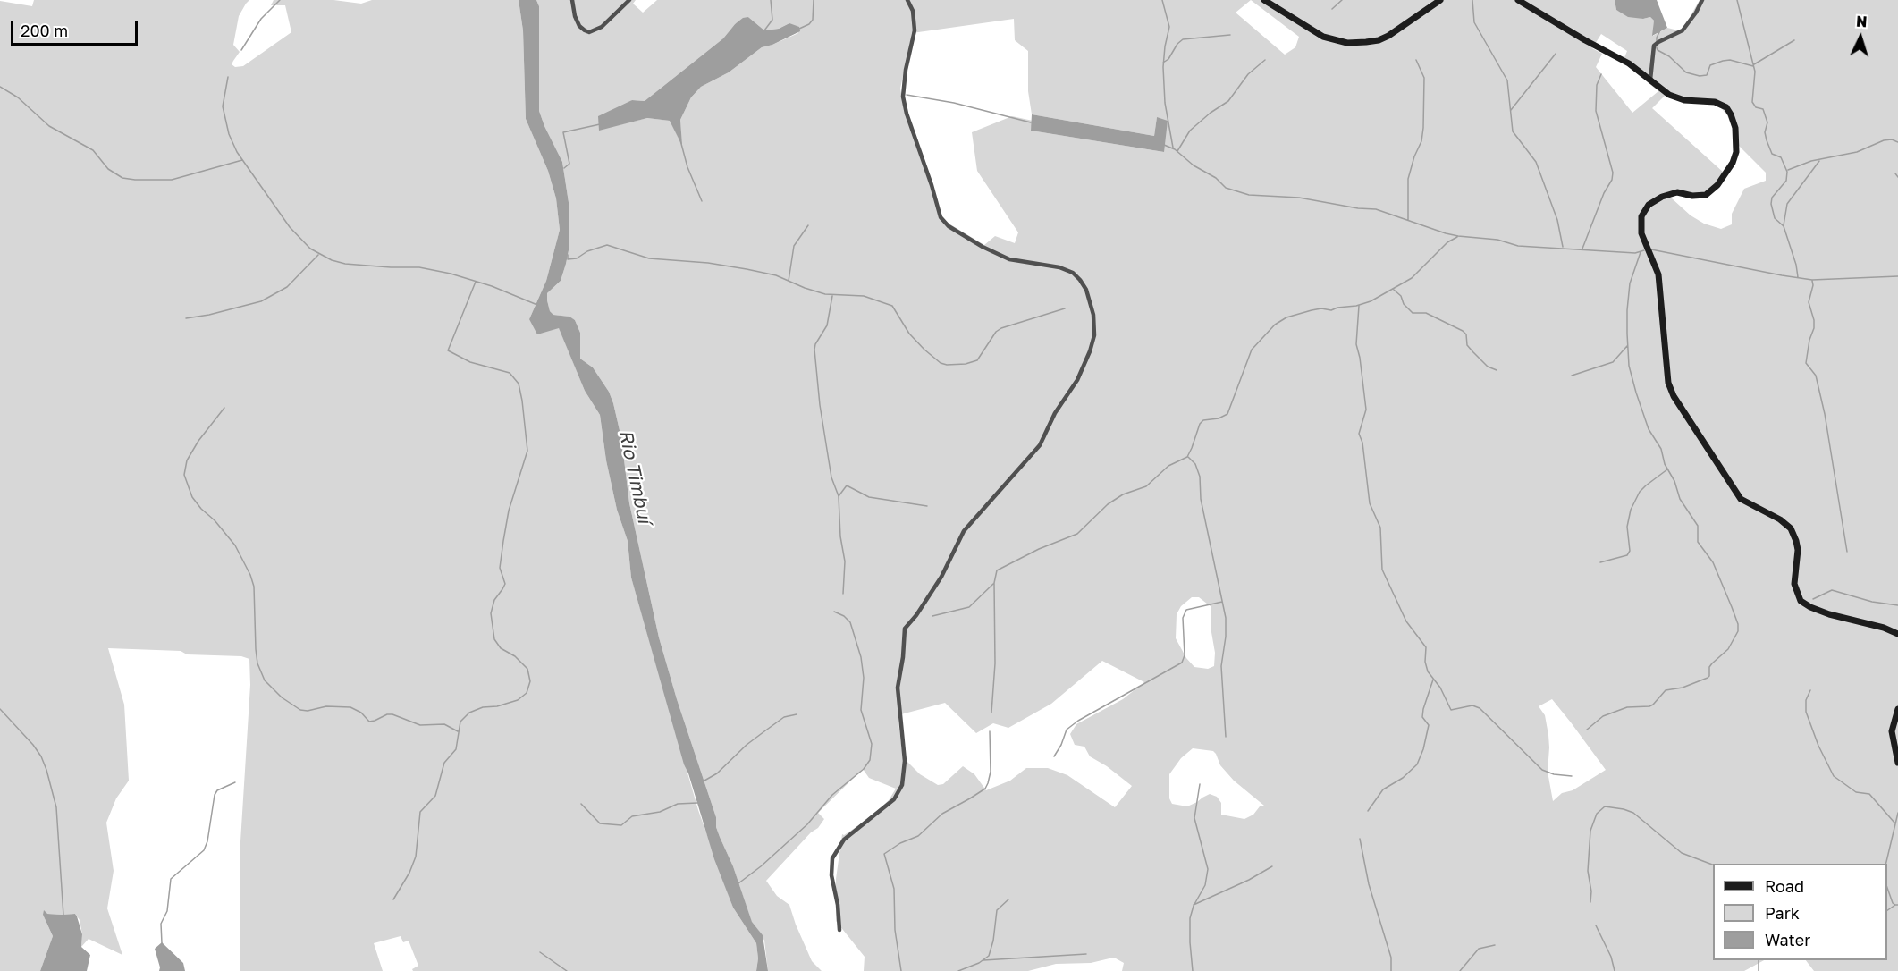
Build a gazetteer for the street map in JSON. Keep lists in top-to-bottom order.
{
  "water": ["Rio Timbuí"],
  "legend": ["Road", "Park", "Water"],
  "scale_bar": "200 m",
  "north": "top"
}
